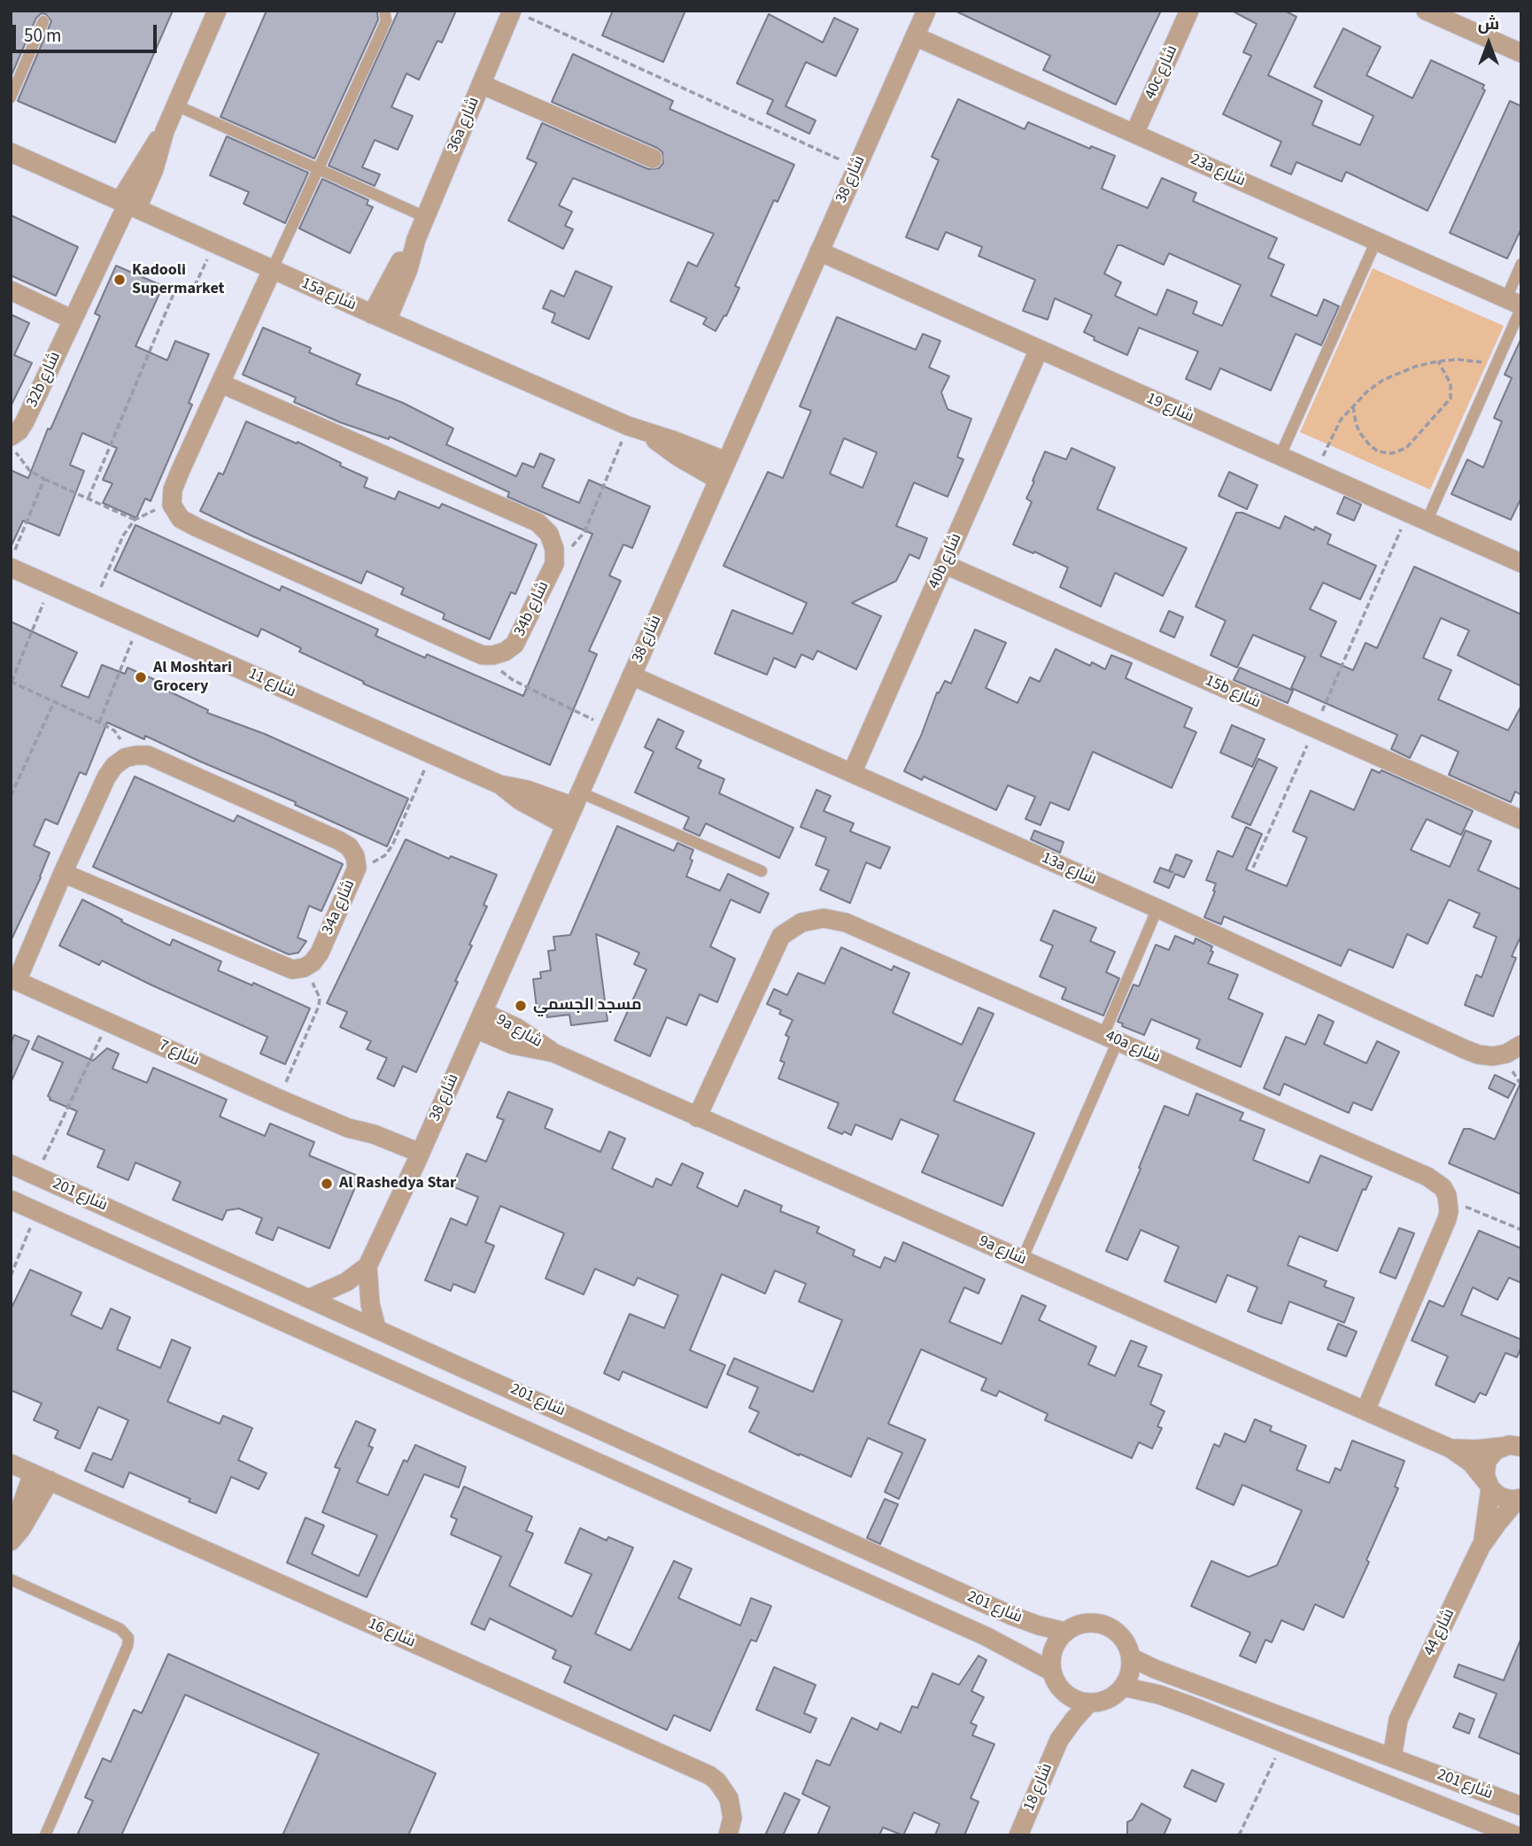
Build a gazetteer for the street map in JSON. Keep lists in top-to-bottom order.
{
  "streets": {
    "street": [
      "40c شارع",
      "36a شارع",
      "23a شارع",
      "شارع 38",
      "15a شارع",
      "32b شارع",
      "شارع 19",
      "40b شارع",
      "34b شارع",
      "شارع 11",
      "15b شارع",
      "13a شارع",
      "34a شارع",
      "9a شارع",
      "40a شارع",
      "شارع 7",
      "شارع 201",
      "شارع 44",
      "شارع 16",
      "شارع 18"
    ]
  },
  "crossings": [
    ["40c شارع", "23a شارع"],
    ["36a شارع", "15a شارع"],
    ["23a شارع", "شارع 38"],
    ["شارع 38", "15a شارع"],
    ["شارع 38", "شارع 19"],
    ["شارع 38", "شارع 11"],
    ["شارع 38", "13a شارع"],
    ["شارع 38", "9a شارع"],
    ["شارع 38", "شارع 7"],
    ["شارع 38", "شارع 201"],
    ["15a شارع", "32b شارع"],
    ["شارع 19", "40b شارع"],
    ["40b شارع", "15b شارع"],
    ["40b شارع", "13a شارع"],
    ["9a شارع", "40a شارع"],
    ["9a شارع", "شارع 44"],
    ["شارع 201", "شارع 44"],
    ["شارع 201", "شارع 18"]
  ],
  "places": [
    "Kadooli Supermarket",
    "Al Moshtari Grocery",
    "مسجد الجسمي",
    "Al Rashedya Star"
  ],
  "scale_bar": "50 m",
  "north": "top"
}
